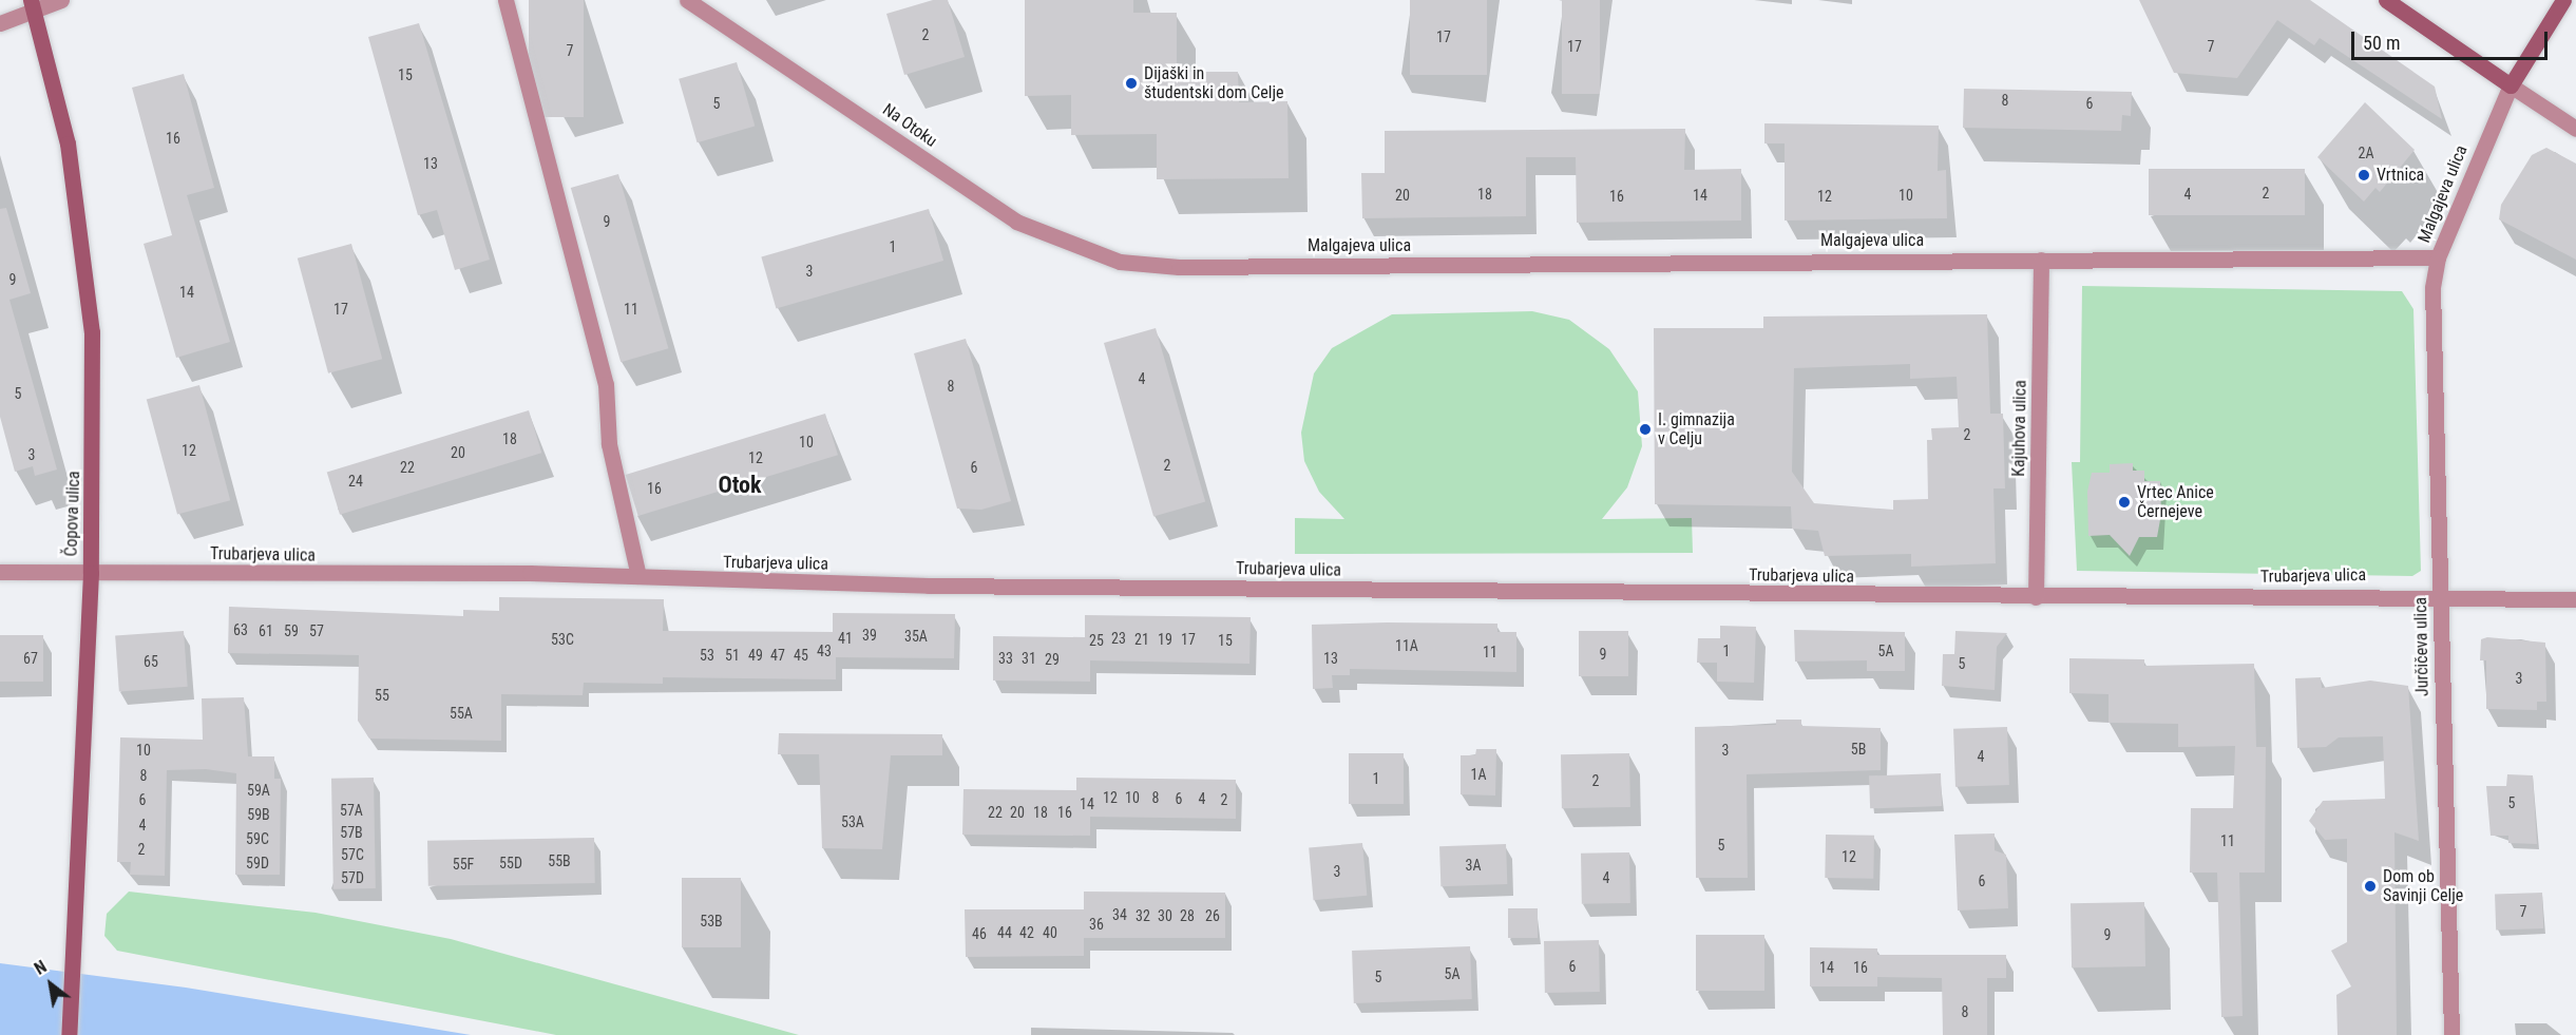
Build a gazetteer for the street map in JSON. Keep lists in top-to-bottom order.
{
  "streets": {
    "street": [
      "Na Otoku",
      "Malgajeva ulica",
      "Kajuhova ulica",
      "Čopova ulica",
      "Trubarjeva ulica",
      "Jurčičeva ulica"
    ]
  },
  "crossings": [
    ["Na Otoku", "Malgajeva ulica"],
    ["Malgajeva ulica", "Kajuhova ulica"],
    ["Malgajeva ulica", "Jurčičeva ulica"],
    ["Kajuhova ulica", "Trubarjeva ulica"],
    ["Čopova ulica", "Trubarjeva ulica"],
    ["Trubarjeva ulica", "Jurčičeva ulica"]
  ],
  "districts": ["Otok"],
  "places": [
    "Dijaški in študentski dom Celje",
    "Vrtnica",
    "I. gimnazija v Celju",
    "Vrtec Anice Černejeve",
    "Dom ob Savinji Celje"
  ],
  "house_numbers": [
    "2",
    "17",
    "17",
    "7",
    "7",
    "15",
    "8",
    "5",
    "6",
    "16",
    "2A",
    "13",
    "2",
    "18",
    "4",
    "20",
    "14",
    "10",
    "16",
    "12",
    "9",
    "1",
    "3",
    "9",
    "14",
    "17",
    "11",
    "4",
    "8",
    "5",
    "2",
    "18",
    "10",
    "12",
    "20",
    "3",
    "12",
    "2",
    "22",
    "6",
    "24",
    "16",
    "63",
    "61",
    "59",
    "57",
    "39",
    "35A",
    "41",
    "23",
    "53C",
    "21",
    "19",
    "17",
    "25",
    "15",
    "11A",
    "43",
    "1",
    "5A",
    "11",
    "9",
    "53",
    "51",
    "49",
    "47",
    "45",
    "67",
    "33",
    "31",
    "13",
    "29",
    "65",
    "5",
    "3",
    "55",
    "55A",
    "5B",
    "10",
    "3",
    "4",
    "1A",
    "8",
    "1",
    "2",
    "59A",
    "12",
    "10",
    "8",
    "6",
    "4",
    "6",
    "2",
    "5",
    "14",
    "57A",
    "22",
    "20",
    "18",
    "16",
    "59B",
    "53A",
    "4",
    "57B",
    "59C",
    "11",
    "5",
    "2",
    "57C",
    "12",
    "55B",
    "59D",
    "55D",
    "55F",
    "3A",
    "3",
    "57D",
    "4",
    "6",
    "7",
    "34",
    "32",
    "30",
    "28",
    "26",
    "53B",
    "36",
    "44",
    "42",
    "40",
    "46",
    "9",
    "6",
    "14",
    "16",
    "5A",
    "5",
    "8"
  ],
  "scale_bar": "50 m",
  "north": "top left"
}
